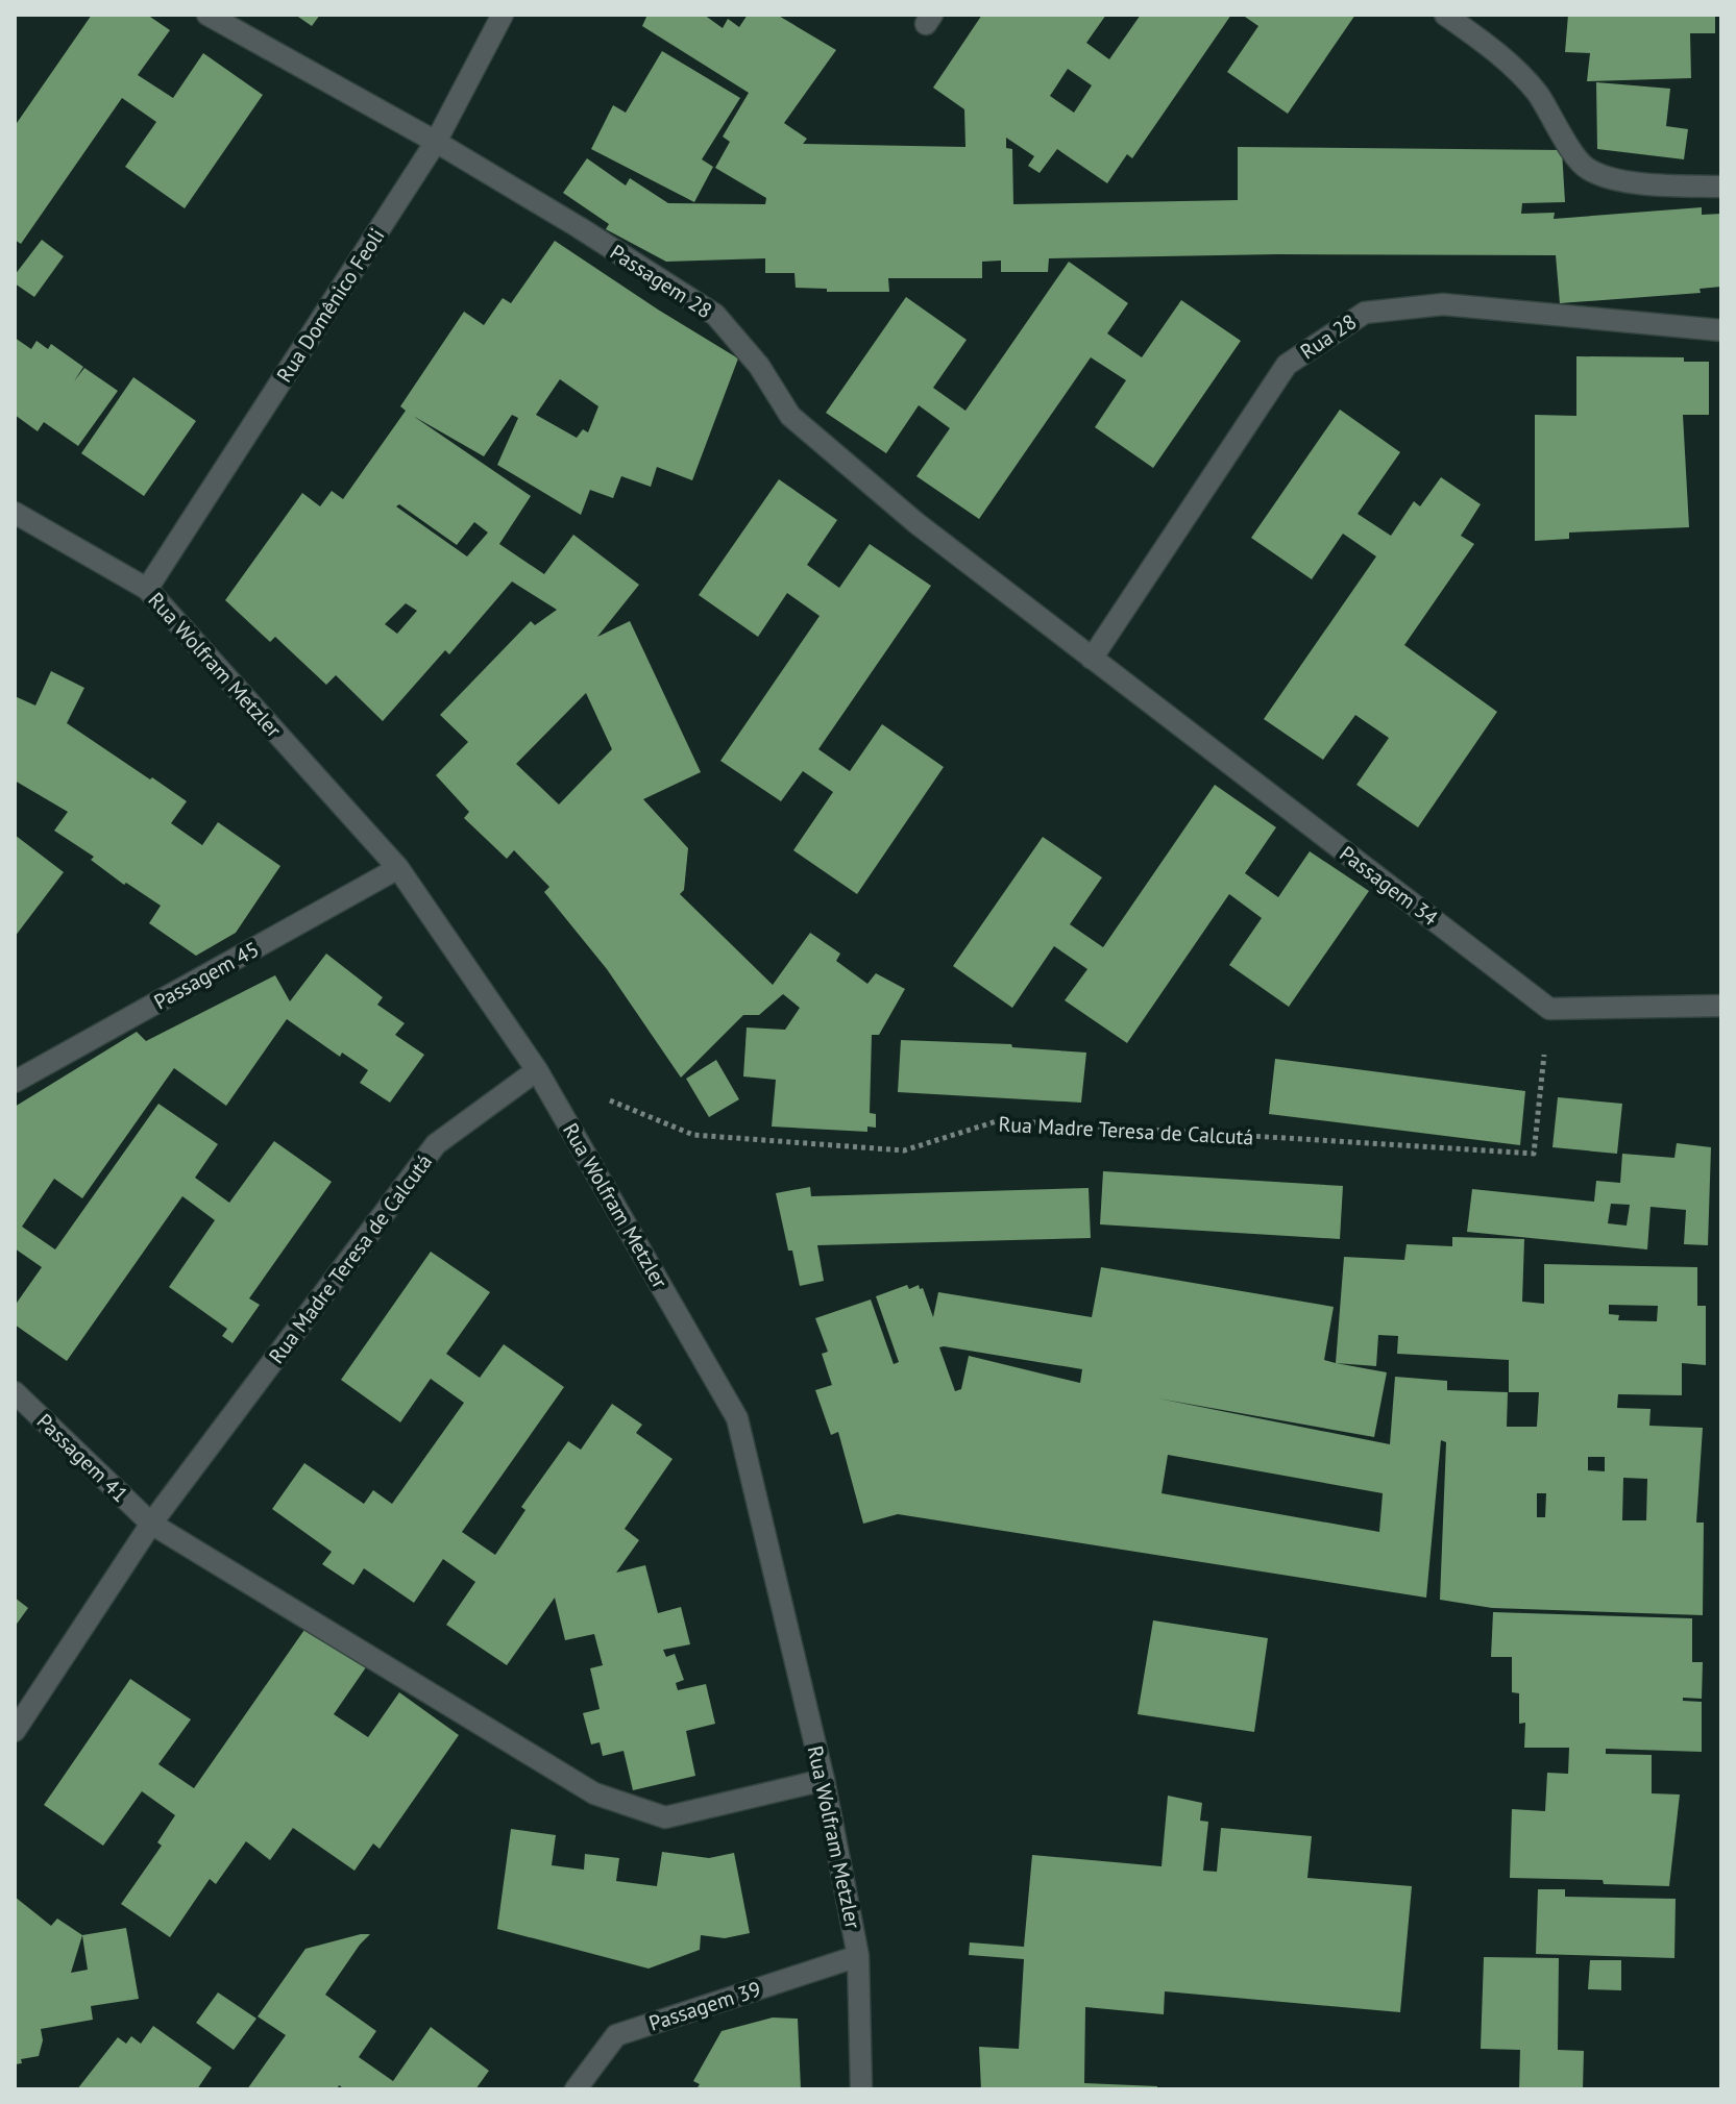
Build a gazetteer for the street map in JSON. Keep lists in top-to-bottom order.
{
  "streets": {
    "street": [
      "Passagem 28",
      "Rua Domênico Feoli",
      "Rua 28",
      "Rua Wolfram Metzler",
      "Passagem 34",
      "Passagem 45",
      "Rua Madre Teresa de Calcutá",
      "Passagem 41",
      "Passagem 39"
    ]
  },
  "crossings": [
    ["Passagem 28", "Rua Domênico Feoli"],
    ["Passagem 28", "Rua 28"],
    ["Passagem 28", "Passagem 34"],
    ["Rua Domênico Feoli", "Rua Wolfram Metzler"],
    ["Rua 28", "Passagem 34"],
    ["Rua Wolfram Metzler", "Passagem 45"],
    ["Rua Wolfram Metzler", "Rua Madre Teresa de Calcutá"],
    ["Rua Wolfram Metzler", "Passagem 41"],
    ["Rua Wolfram Metzler", "Passagem 39"],
    ["Passagem 34", "Rua Madre Teresa de Calcutá"],
    ["Rua Madre Teresa de Calcutá", "Passagem 41"]
  ]
}
